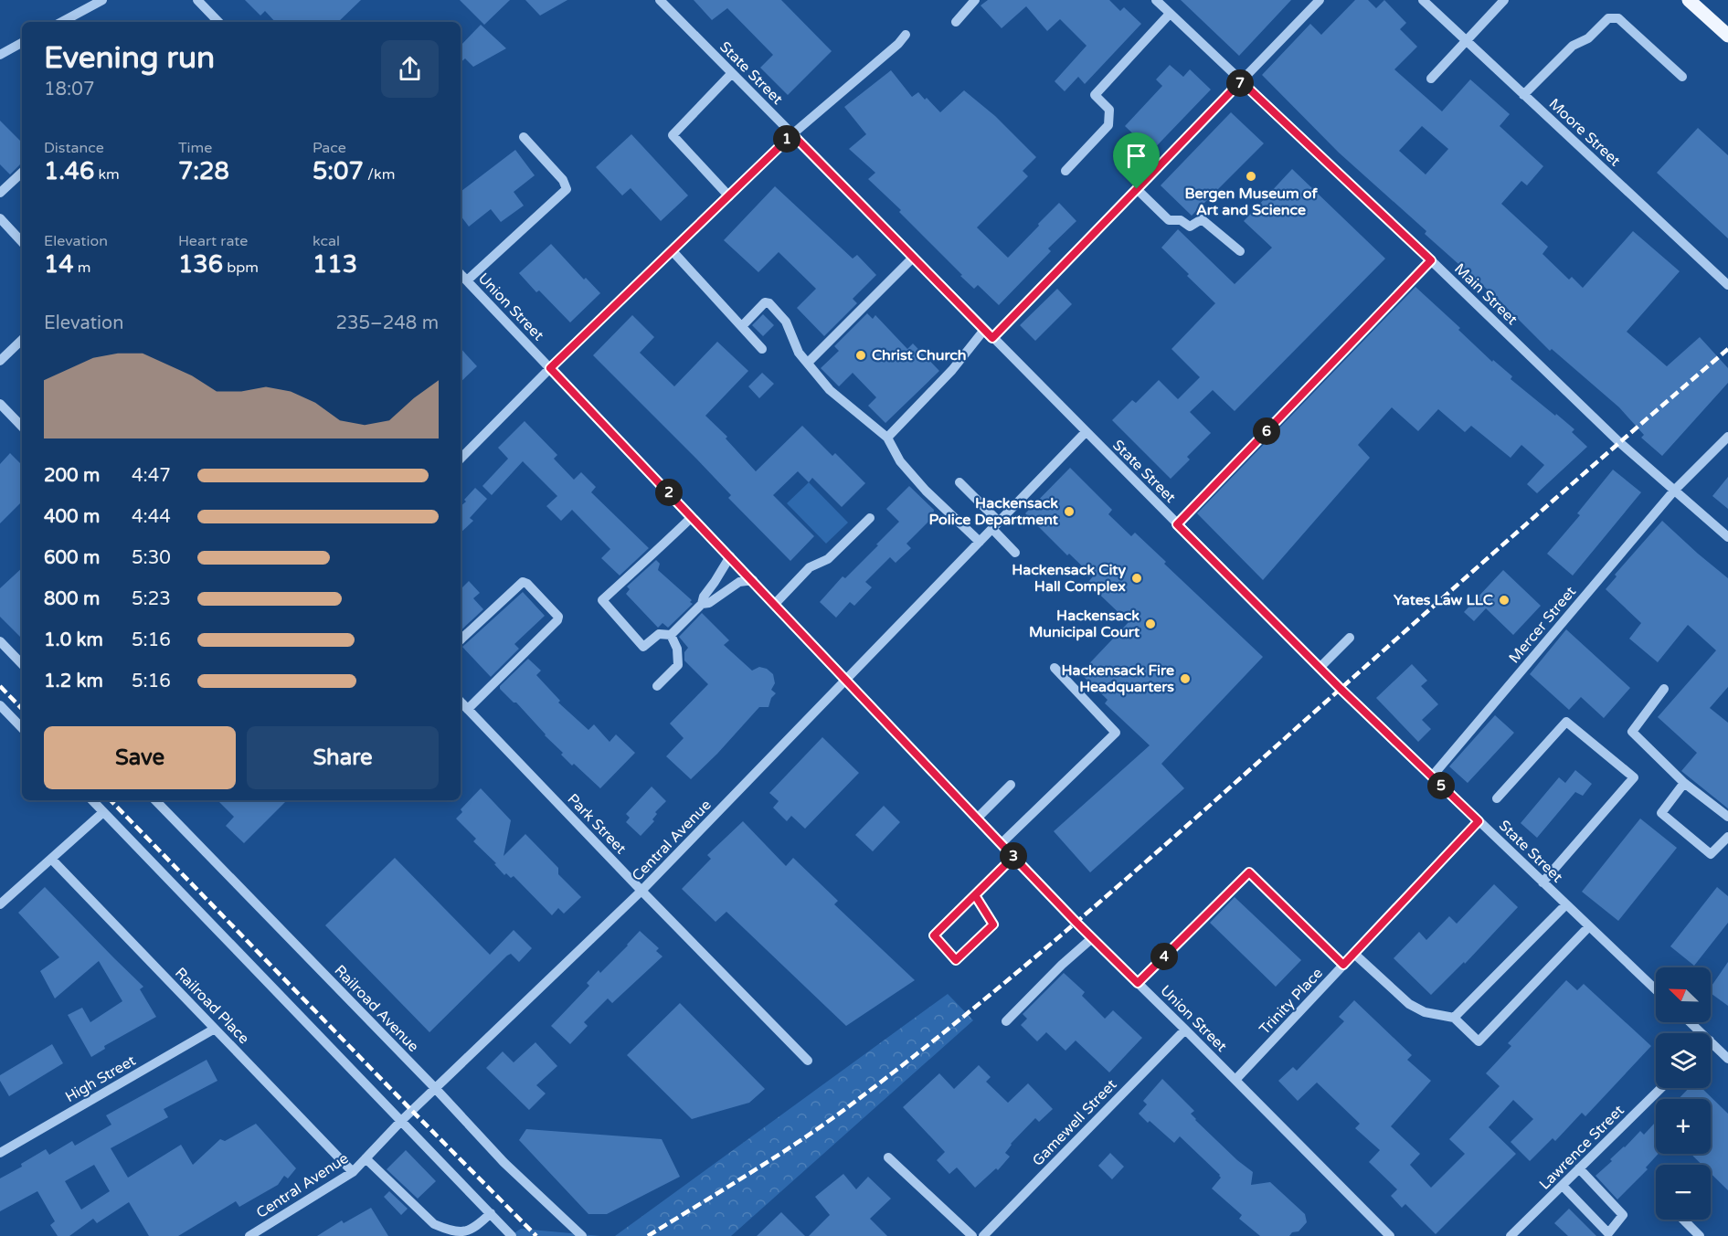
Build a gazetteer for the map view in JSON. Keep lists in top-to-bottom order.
{
  "streets": {
    "street": [
      "State Street",
      "Moore Street",
      "Main Street",
      "Union Street",
      "Mercer Street",
      "Park Street",
      "Central Avenue",
      "Trinity Place",
      "Railroad Place",
      "Railroad Avenue",
      "High Street",
      "Gamewell Street",
      "Lawrence Street"
    ]
  },
  "crossings": [
    ["State Street", "Mercer Street"],
    ["State Street", "Central Avenue"],
    ["State Street", "Trinity Place"],
    ["Main Street", "Mercer Street"],
    ["Union Street", "Central Avenue"],
    ["Union Street", "Trinity Place"],
    ["Union Street", "Gamewell Street"],
    ["Park Street", "Central Avenue"],
    ["Central Avenue", "Railroad Place"],
    ["Central Avenue", "Railroad Avenue"],
    ["Railroad Place", "High Street"]
  ],
  "places": [
    "Bergen Museum of Art and Science",
    "Christ Church",
    "Hackensack Police Department",
    "Hackensack City Hall Complex",
    "Yates Law LLC",
    "Hackensack Municipal Court",
    "Hackensack Fire Headquarters"
  ],
  "north": "top left",
  "page": {
    "heading": ["Evening run", "18:07"],
    "pins": [
      "7",
      "1",
      "6",
      "2",
      "5",
      "3",
      "4"
    ],
    "stats": [
      ["Distance", "1.46 km"],
      ["Time", "7:28"],
      ["Pace", "5:07 /km"],
      ["Elevation", "14 m"],
      ["Heart rate", "136 bpm"],
      ["kcal", "113"]
    ],
    "chart": ["Elevation", "235–248 m"],
    "list": [
      {
        "name": "200 m",
        "note": "4:47"
      },
      {
        "name": "400 m",
        "note": "4:44"
      },
      {
        "name": "600 m",
        "note": "5:30"
      },
      {
        "name": "800 m",
        "note": "5:23"
      },
      {
        "name": "1.0 km",
        "note": "5:16"
      },
      {
        "name": "1.2 km",
        "note": "5:16"
      }
    ],
    "buttons": ["Save", "Share"],
    "map_buttons": ["+", "−"]
  }
}
